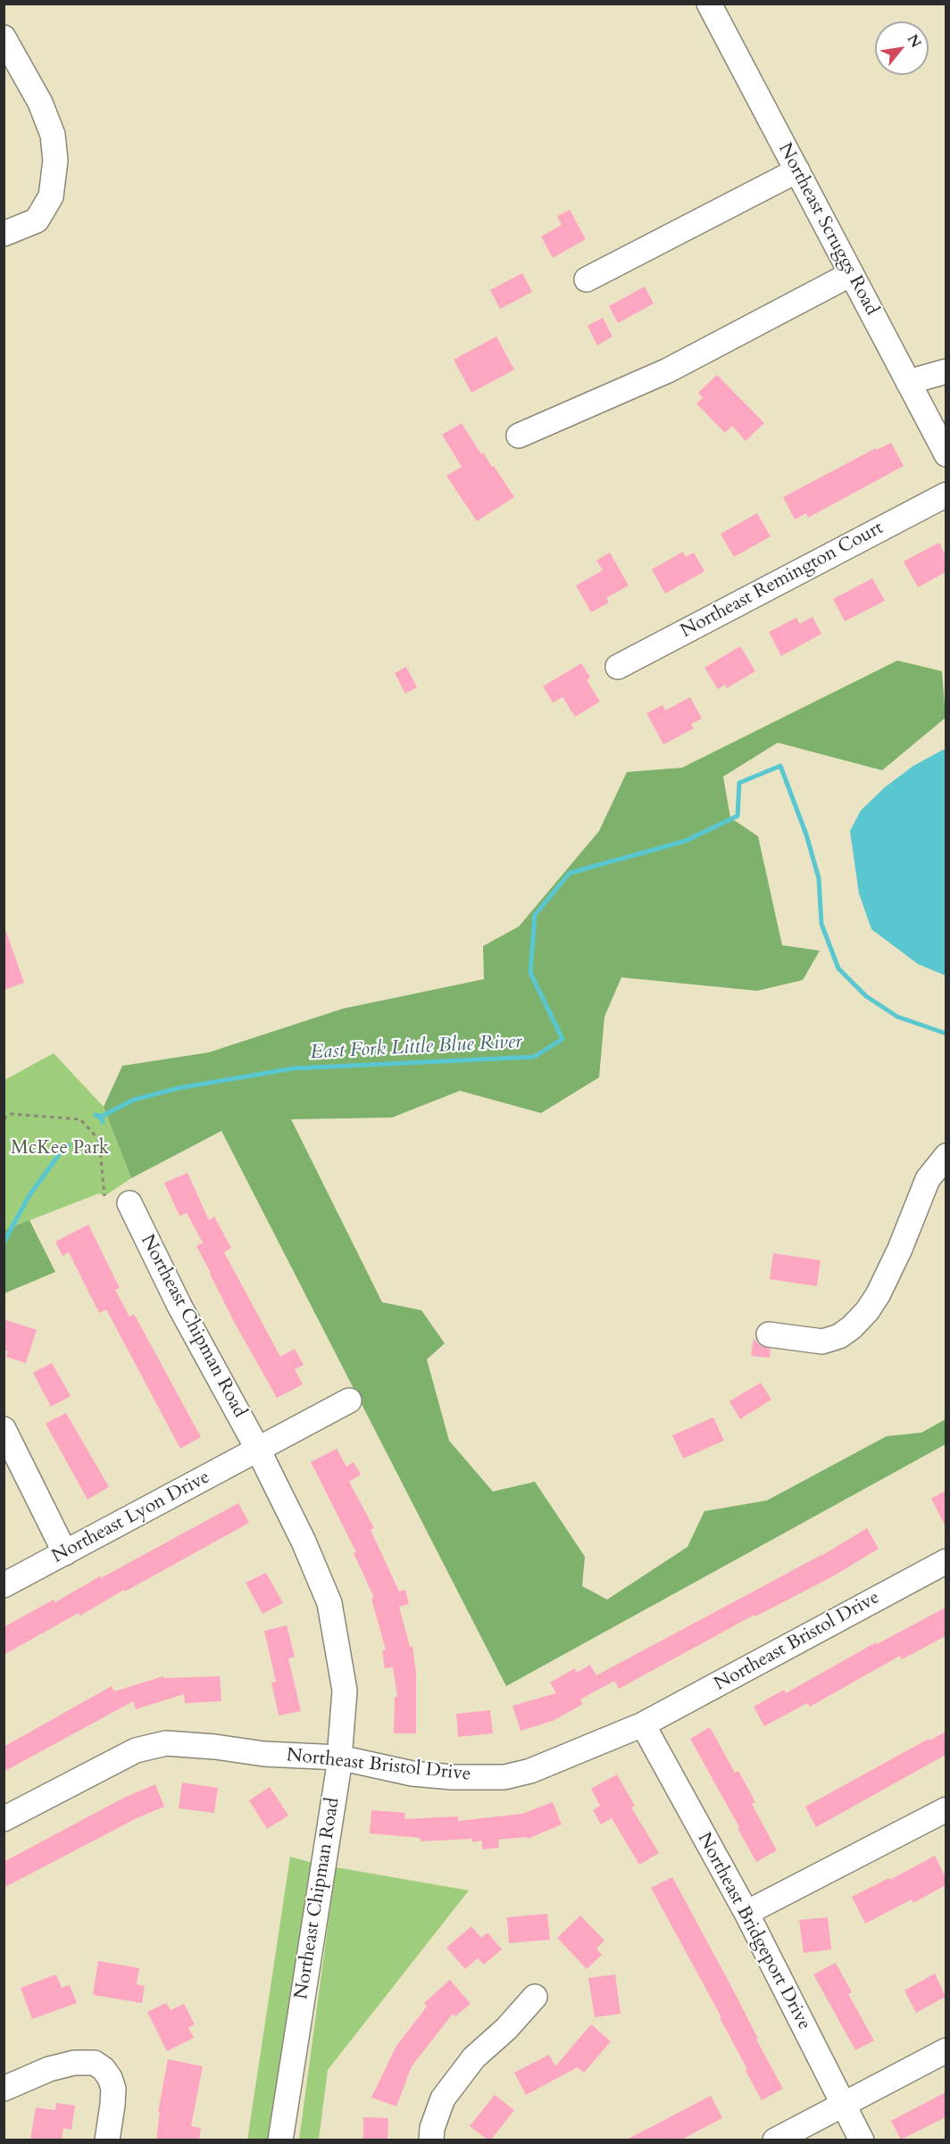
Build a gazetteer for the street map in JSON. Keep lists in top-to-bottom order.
{
  "streets": {
    "street": [
      "Northeast Scruggs Road",
      "Northeast Remington Court",
      "Northeast Chipman Road",
      "Northeast Lyon Drive",
      "Northeast Bristol Drive",
      "Northeast Bridgeport Drive"
    ]
  },
  "crossings": [
    ["Northeast Chipman Road", "Northeast Lyon Drive"],
    ["Northeast Chipman Road", "Northeast Bristol Drive"],
    ["Northeast Bristol Drive", "Northeast Bridgeport Drive"]
  ],
  "water": ["East Fork Little Blue River"],
  "parks": ["McKee Park"],
  "north": "top right"
}
